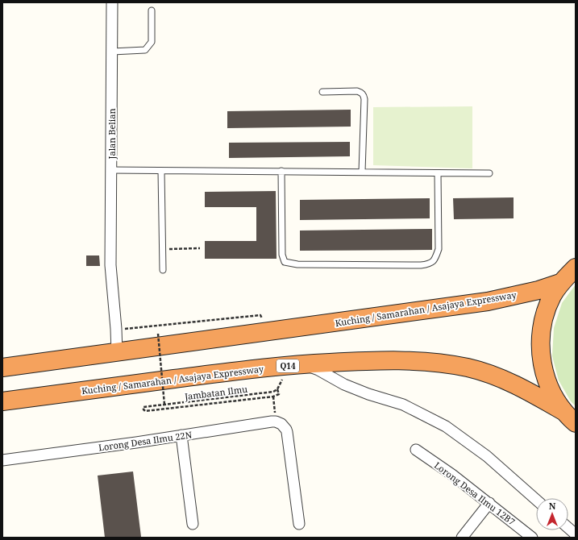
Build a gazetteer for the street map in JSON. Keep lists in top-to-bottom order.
{
  "streets": {
    "highway": ["Kuching / Samarahan / Asajaya Expressway", "Q14"],
    "street": ["Jalan Belian", "Lorong Desa Ilmu 22N", "Lorong Desa Ilmu 12B7"],
    "path": ["Jambatan Ilmu"]
  },
  "crossings": [
    ["Jalan Belian", "Kuching / Samarahan / Asajaya Expressway"]
  ],
  "north": "top"
}
